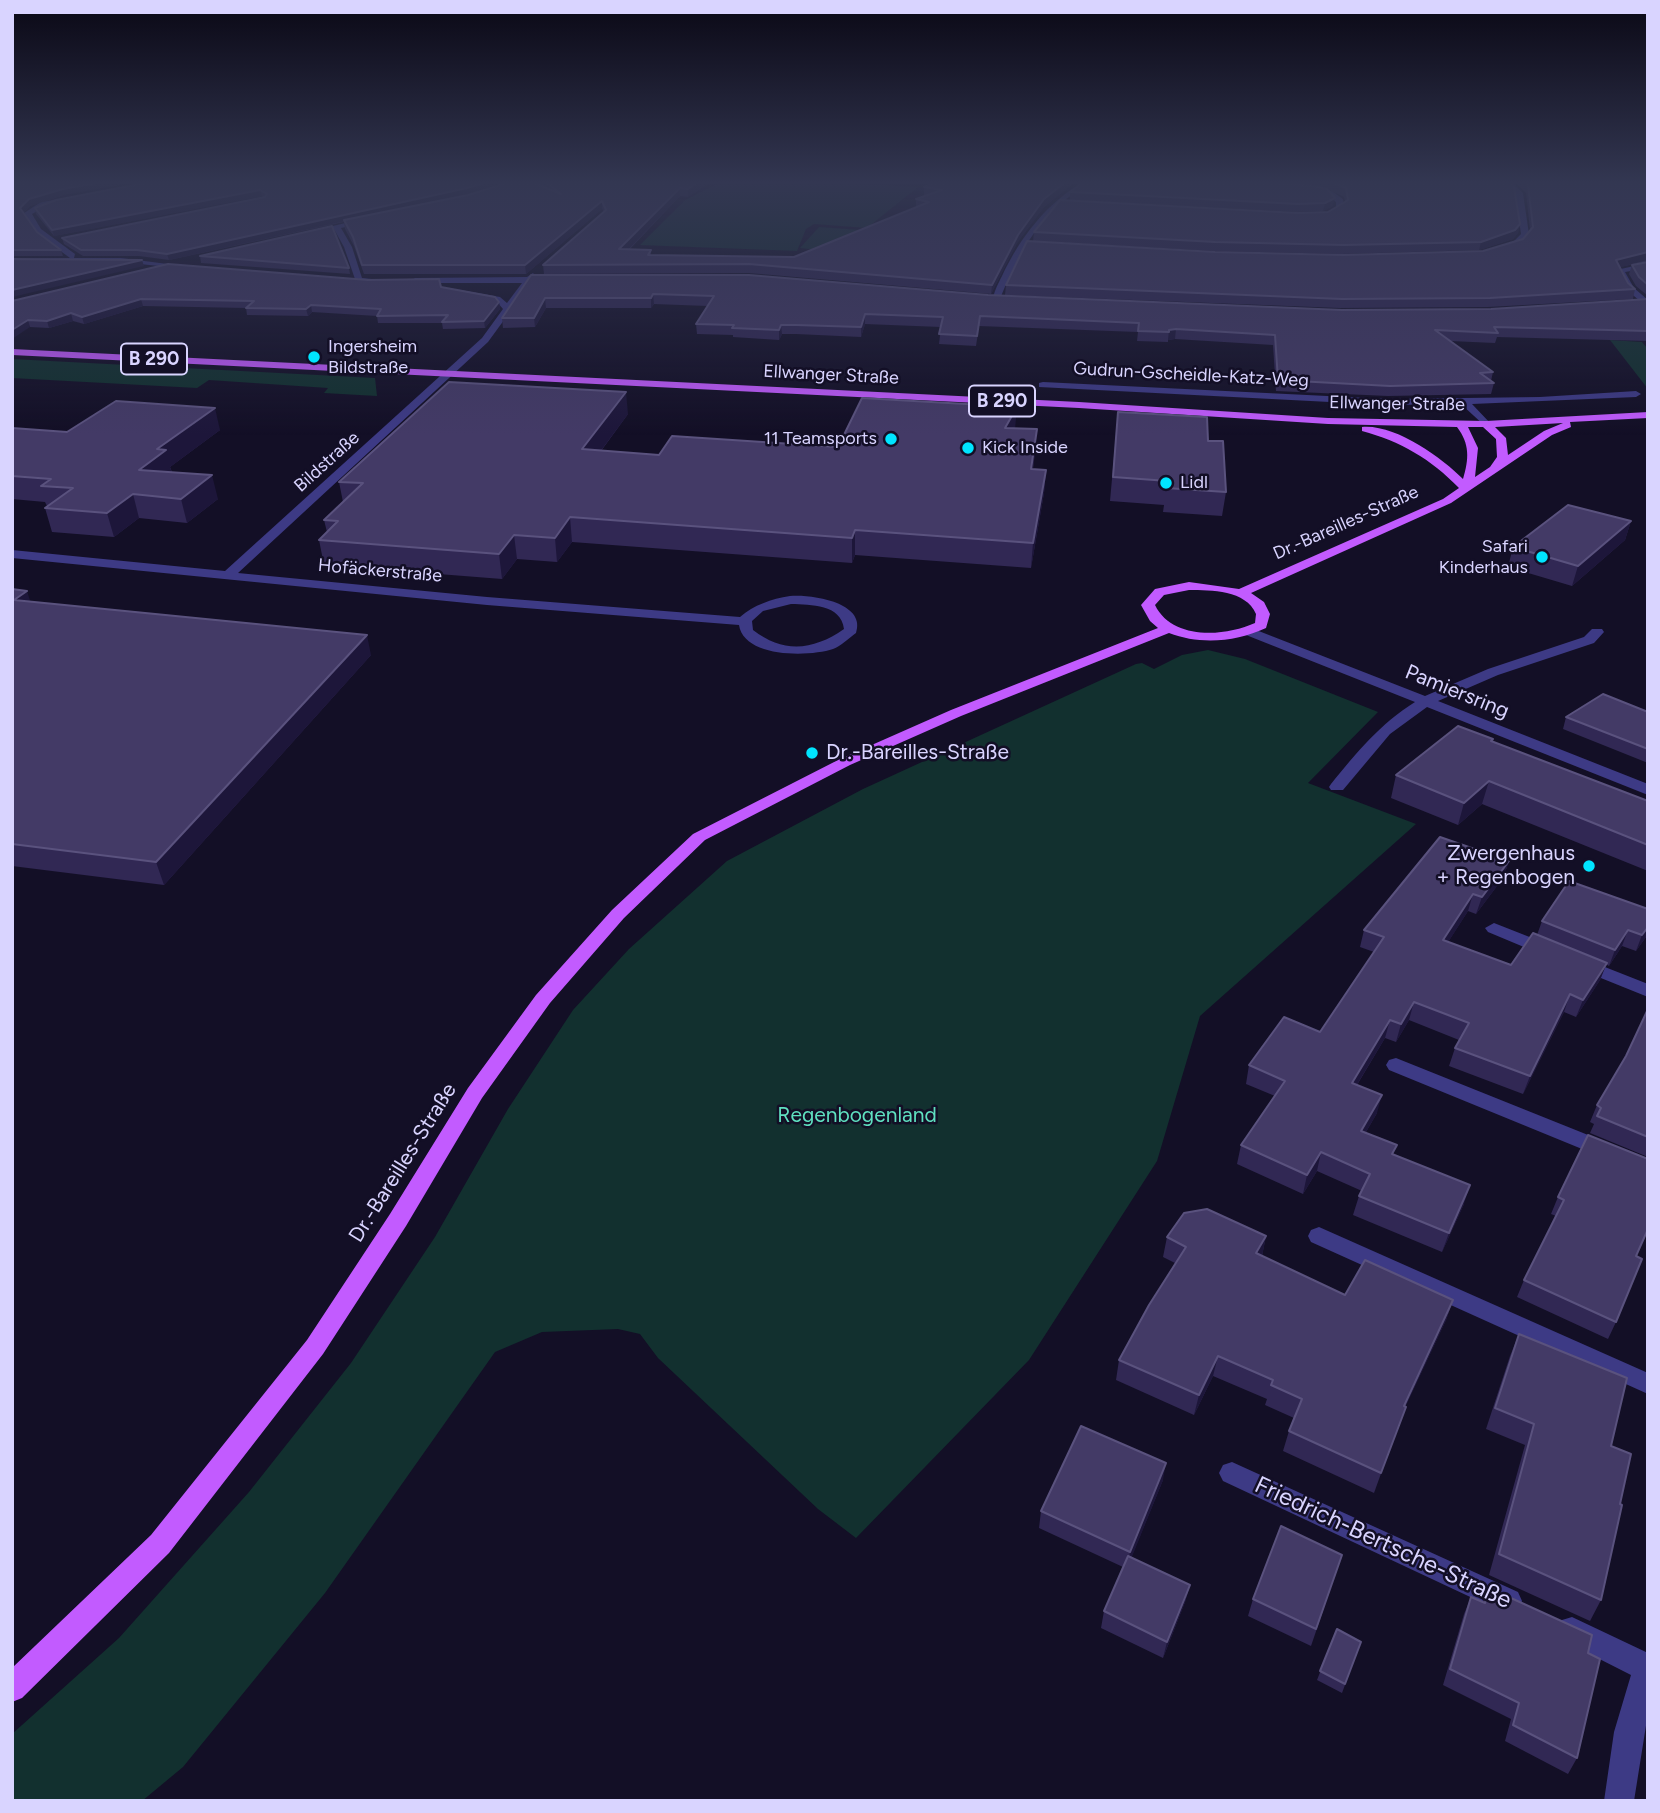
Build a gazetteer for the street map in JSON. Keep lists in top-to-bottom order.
{
  "streets": {
    "main road": ["B 290", "Ellwanger Straße", "Dr.-Bareilles-Straße"],
    "street": [
      "Gudrun-Gscheidle-Katz-Weg",
      "Bildstraße",
      "Hofäckerstraße",
      "Pamiersring",
      "Friedrich-Bertsche-Straße"
    ]
  },
  "crossings": [
    ["Ellwanger Straße", "Bildstraße"],
    ["Ellwanger Straße", "Dr.-Bareilles-Straße"],
    ["Bildstraße", "Hofäckerstraße"]
  ],
  "parks": ["Regenbogenland"],
  "places": [
    "Ingersheim Bildstraße",
    "11 Teamsports",
    "Kick Inside",
    "Lidl",
    "Safari Kinderhaus",
    "Dr.-Bareilles-Straße",
    "Zwergenhaus + Regenbogen"
  ]
}
